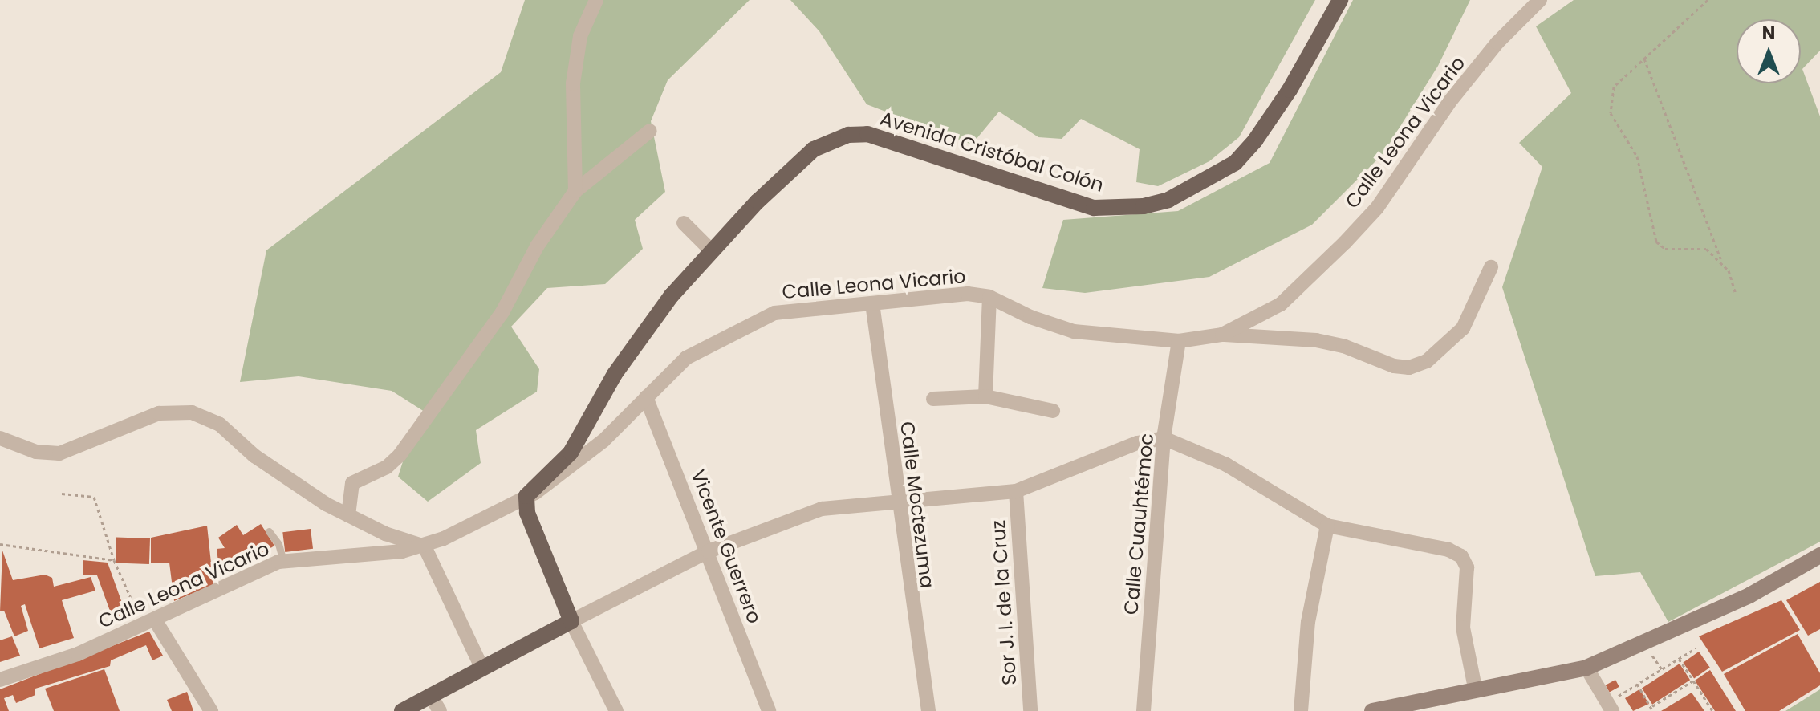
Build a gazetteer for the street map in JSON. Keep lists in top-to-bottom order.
{
  "streets": {
    "main road": ["Avenida Cristóbal Colón"],
    "street": [
      "Calle Leona Vicario",
      "Calle Moctezuma",
      "Calle Cuauhtémoc",
      "Vicente Guerrero",
      "Sor J. I. de la Cruz"
    ]
  },
  "crossings": [
    ["Calle Leona Vicario", "Avenida Cristóbal Colón"],
    ["Calle Leona Vicario", "Calle Moctezuma"],
    ["Calle Leona Vicario", "Calle Cuauhtémoc"],
    ["Calle Leona Vicario", "Vicente Guerrero"]
  ],
  "north": "top"
}
